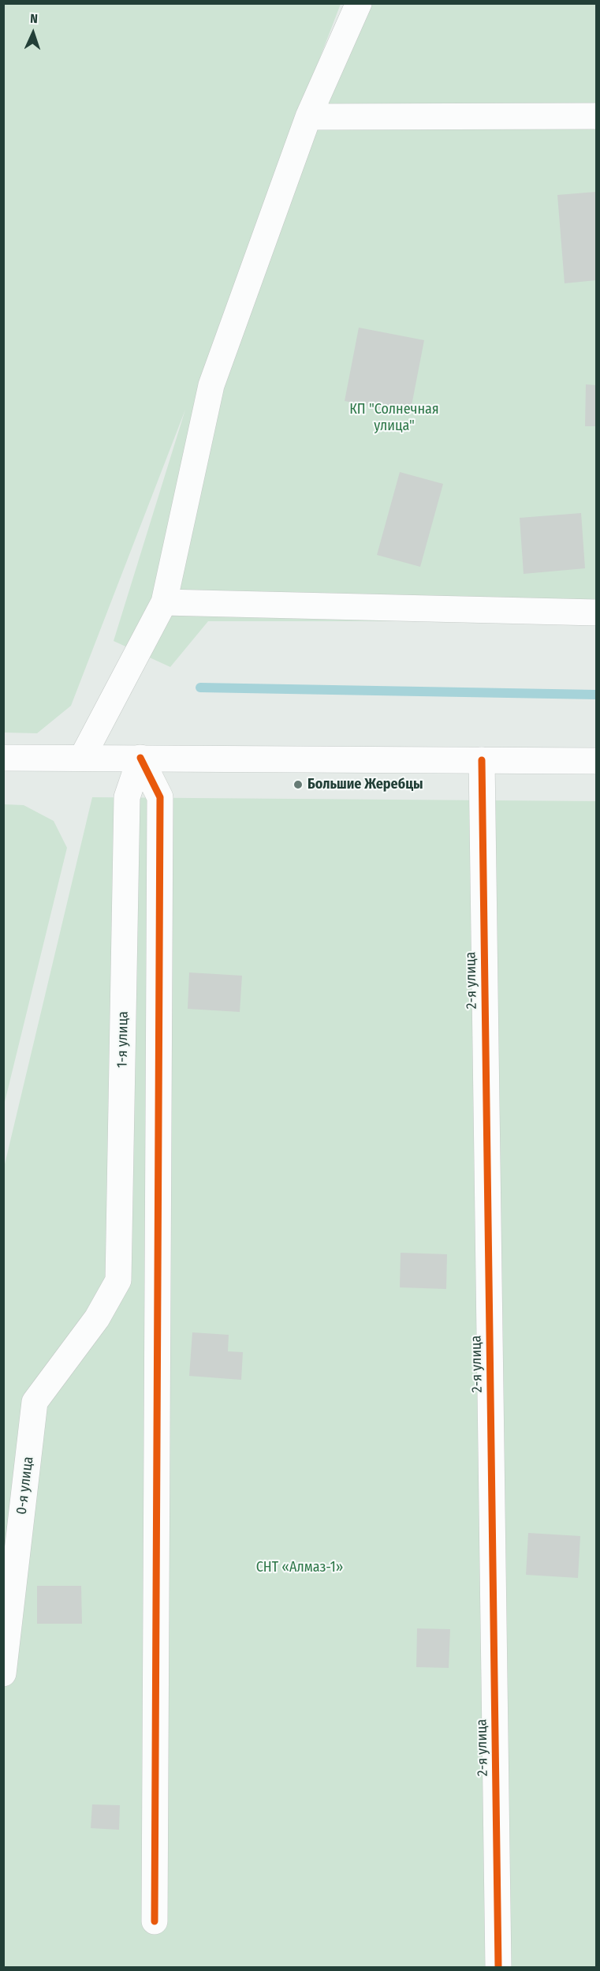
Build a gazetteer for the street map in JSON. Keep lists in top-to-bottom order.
{
  "streets": {
    "street": ["2-я улица", "1-я улица", "0-я улица"]
  },
  "crossings": [
    ["1-я улица", "0-я улица"]
  ],
  "parks": ["КП \"Солнечная улица\"", "СНТ «Алмаз-1»"],
  "places": ["Большие Жеребцы"],
  "north": "top"
}
